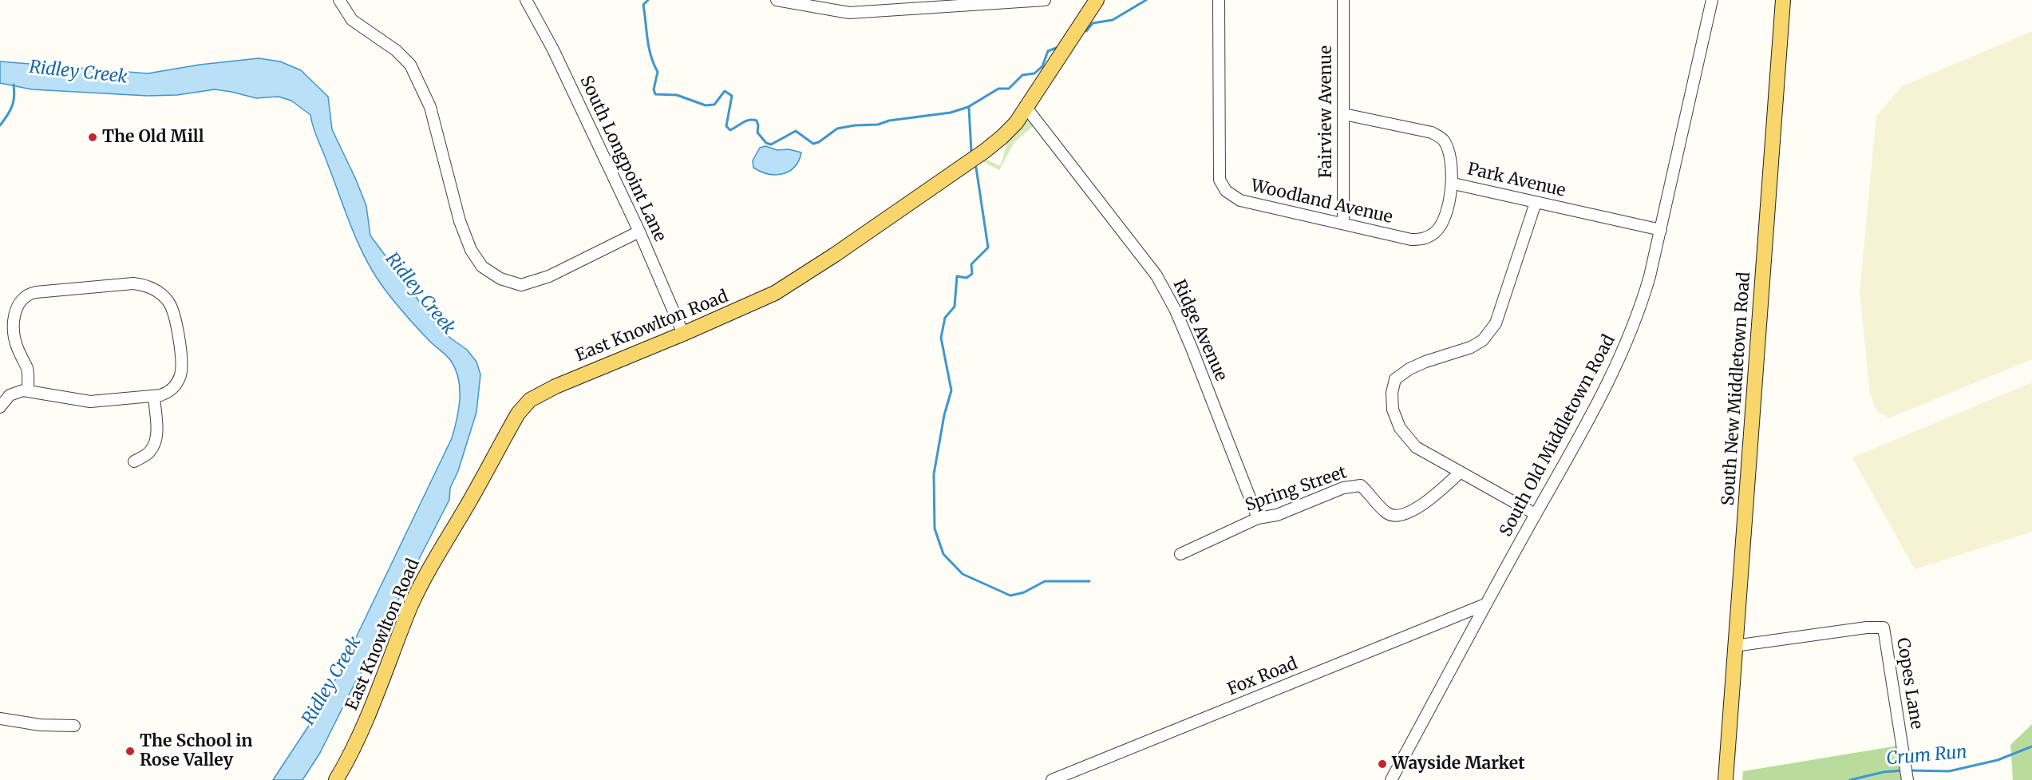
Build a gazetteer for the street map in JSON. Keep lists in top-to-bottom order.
{
  "streets": {
    "main road": ["East Knowlton Road", "South New Middletown Road"],
    "street": [
      "Fairview Avenue",
      "South Longpoint Lane",
      "Park Avenue",
      "Woodland Avenue",
      "Ridge Avenue",
      "South Old Middletown Road",
      "Spring Street",
      "Fox Road",
      "Copes Lane"
    ]
  },
  "crossings": [
    ["Fairview Avenue", "Park Avenue"],
    ["Fairview Avenue", "Woodland Avenue"],
    ["South Longpoint Lane", "East Knowlton Road"],
    ["Park Avenue", "Woodland Avenue"],
    ["Park Avenue", "South Old Middletown Road"],
    ["East Knowlton Road", "Ridge Avenue"],
    ["Ridge Avenue", "Spring Street"],
    ["South New Middletown Road", "Copes Lane"],
    ["South Old Middletown Road", "Fox Road"]
  ],
  "water": ["Ridley Creek", "Crum Run"],
  "places": ["The Old Mill", "The School in Rose Valley", "Wayside Market"]
}
